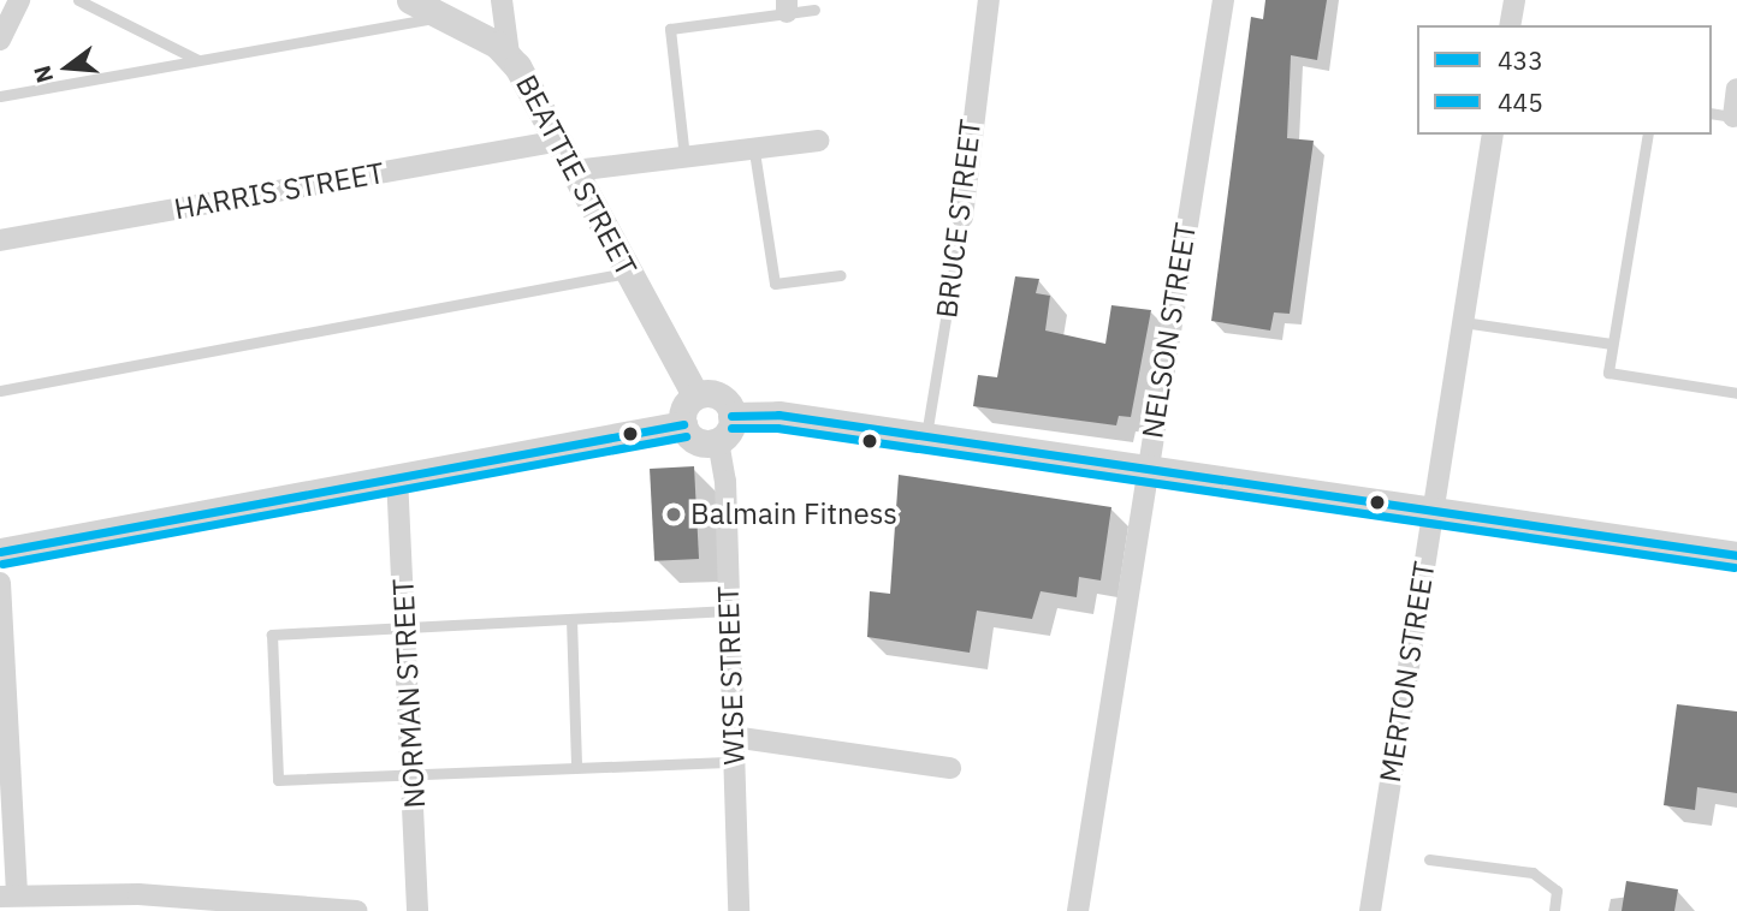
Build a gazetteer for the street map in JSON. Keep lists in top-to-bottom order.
{
  "streets": {
    "street": [
      "BEATTIE STREET",
      "HARRIS STREET",
      "BRUCE STREET",
      "NELSON STREET",
      "MERTON STREET",
      "WISE STREET",
      "NORMAN STREET"
    ]
  },
  "crossings": [
    ["BEATTIE STREET", "HARRIS STREET"],
    ["BEATTIE STREET", "WISE STREET"]
  ],
  "places": ["Balmain Fitness"],
  "lines": ["transit line 433", "transit line 445"],
  "legend": ["433", "445"],
  "north": "left"
}
